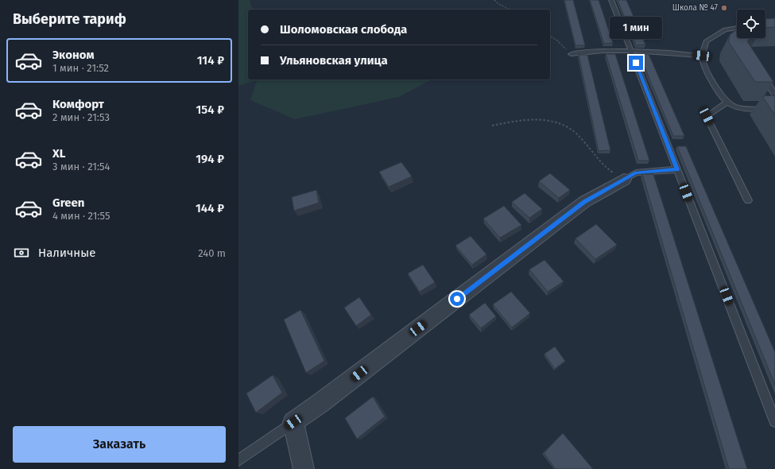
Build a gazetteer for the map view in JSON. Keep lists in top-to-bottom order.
{
  "places": ["Школа № 47"],
  "page": {
    "heading": "Выберите тариф",
    "banner": ["Шоломовская слобода", "Ульяновская улица"],
    "bubble": "1 мин",
    "list": [
      {
        "name": "Эконом",
        "note": "1 мин · 21:52",
        "value": "114 ₽"
      },
      {
        "name": "Комфорт",
        "note": "2 мин · 21:53",
        "value": "154 ₽"
      },
      {
        "name": "XL",
        "note": "3 мин · 21:54",
        "value": "194 ₽"
      },
      {
        "name": "Green",
        "note": "4 мин · 21:55",
        "value": "144 ₽"
      }
    ],
    "pay": ["Наличные", "240 m"],
    "buttons": "Заказать"
  }
}
